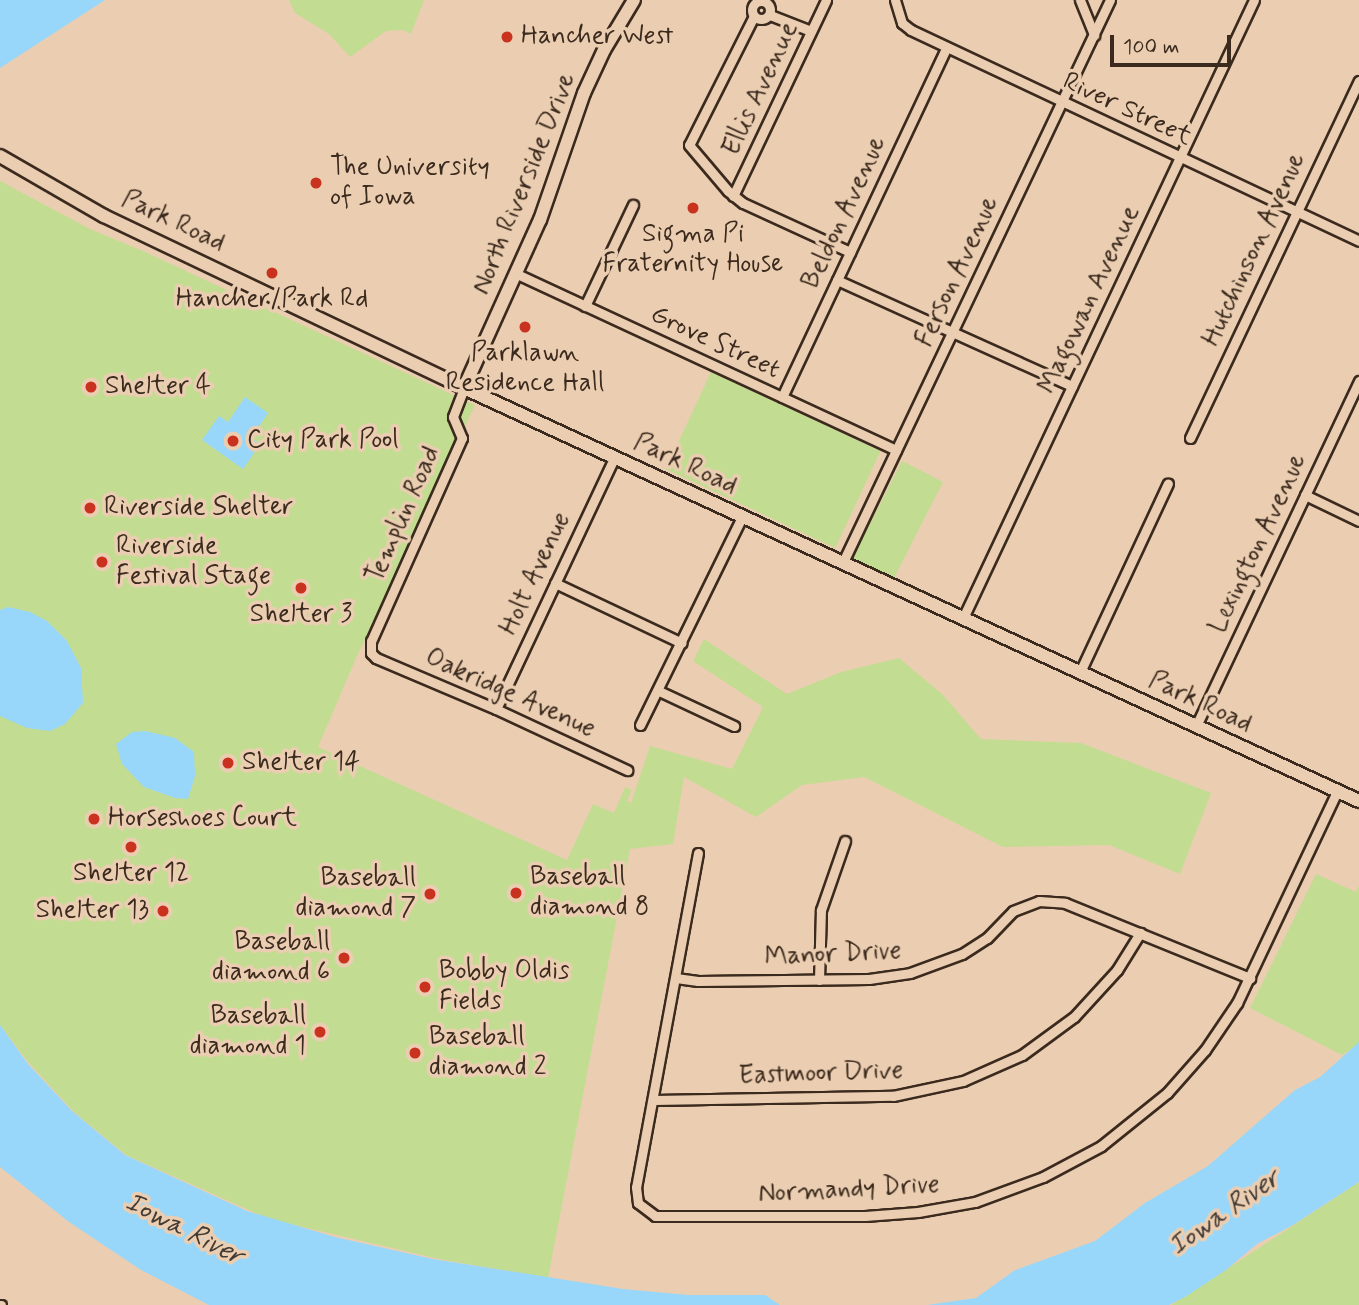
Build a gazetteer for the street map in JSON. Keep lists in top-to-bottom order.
{
  "streets": {
    "street": [
      "Ellis Avenue",
      "River Street",
      "North Riverside Drive",
      "Beldon Avenue",
      "Park Road",
      "Hutchinson Avenue",
      "Ferson Avenue",
      "Magowan Avenue",
      "Grove Street",
      "Templin Road",
      "Lexington Avenue",
      "Holt Avenue",
      "Oakridge Avenue",
      "Manor Drive",
      "Eastmoor Drive",
      "Normandy Drive"
    ]
  },
  "crossings": [
    ["River Street", "Beldon Avenue"],
    ["River Street", "Hutchinson Avenue"],
    ["River Street", "Ferson Avenue"],
    ["River Street", "Magowan Avenue"],
    ["North Riverside Drive", "Park Road"],
    ["North Riverside Drive", "Grove Street"],
    ["North Riverside Drive", "Templin Road"],
    ["Beldon Avenue", "Grove Street"],
    ["Park Road", "Ferson Avenue"],
    ["Park Road", "Magowan Avenue"],
    ["Park Road", "Templin Road"],
    ["Park Road", "Lexington Avenue"],
    ["Park Road", "Holt Avenue"],
    ["Park Road", "Normandy Drive"],
    ["Ferson Avenue", "Grove Street"],
    ["Templin Road", "Oakridge Avenue"],
    ["Holt Avenue", "Oakridge Avenue"],
    ["Manor Drive", "Eastmoor Drive"],
    ["Manor Drive", "Normandy Drive"],
    ["Eastmoor Drive", "Normandy Drive"]
  ],
  "water": ["Iowa River"],
  "places": [
    "Hancher West",
    "The University of Iowa",
    "Sigma Pi Fraternity House",
    "Hancher/Park Rd",
    "Parklawn Residence Hall",
    "Shelter 4",
    "City Park Pool",
    "Riverside Shelter",
    "Riverside Festival Stage",
    "Shelter 3",
    "Shelter 14",
    "Horseshoes Court",
    "Shelter 12",
    "Baseball diamond 8",
    "Baseball diamond 7",
    "Shelter 13",
    "Baseball diamond 6",
    "Bobby Oldis Fields",
    "Baseball diamond 1",
    "Baseball diamond 2"
  ],
  "scale_bar": "100 m"
}
